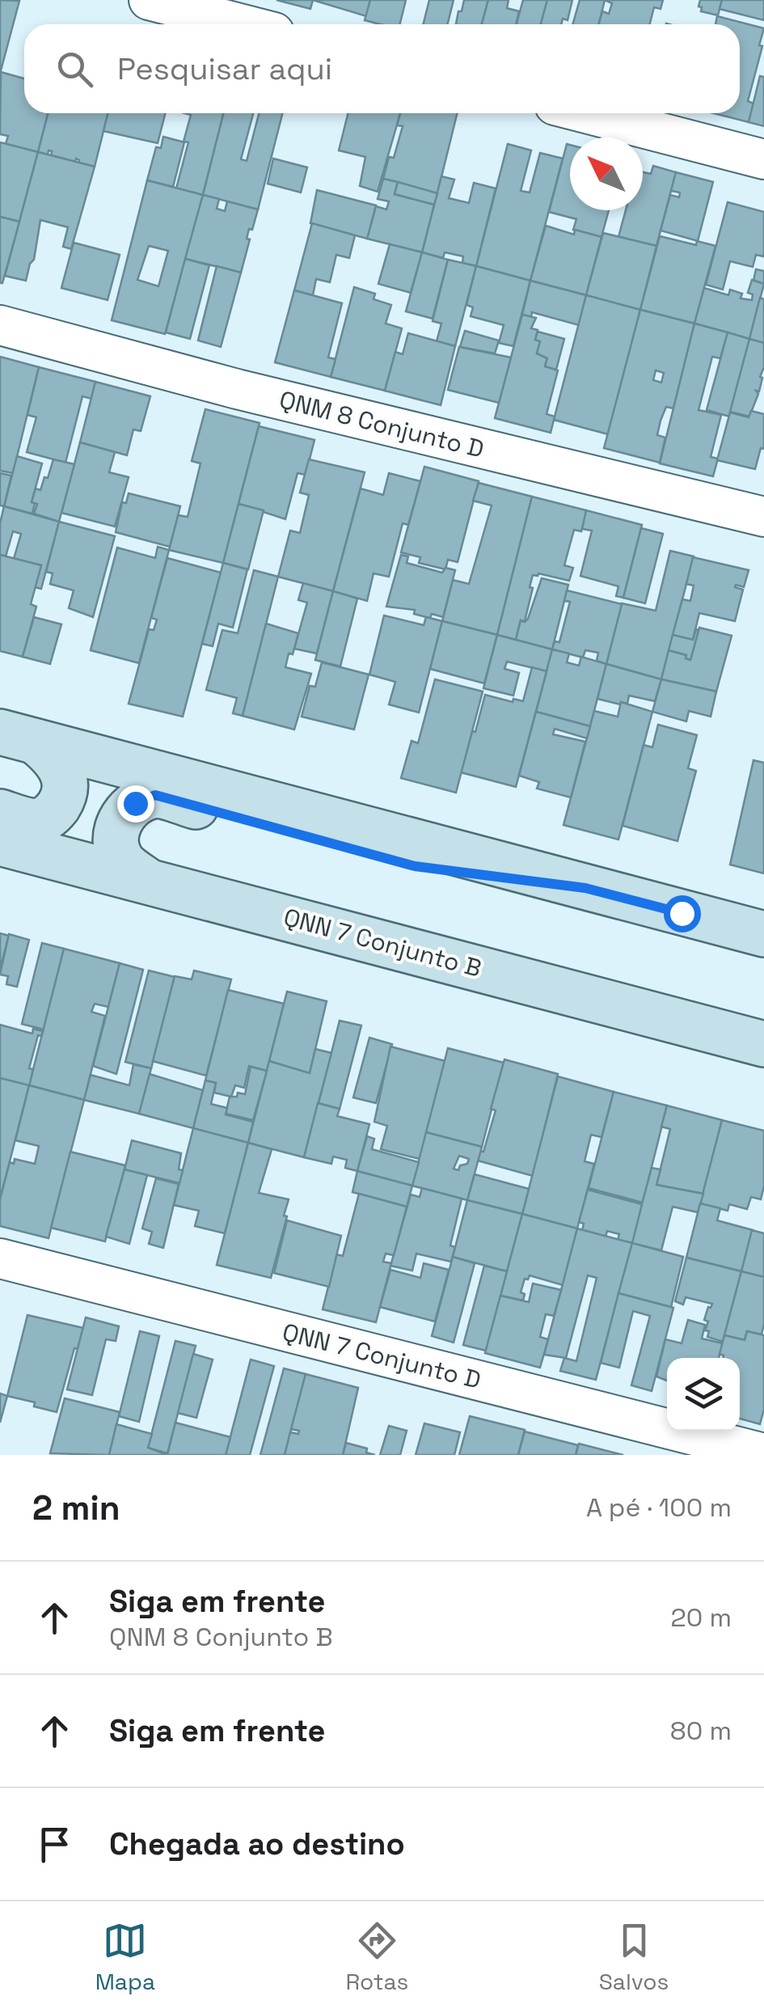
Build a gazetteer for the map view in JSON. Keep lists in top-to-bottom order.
{
  "streets": {
    "main road": ["QNN 7 Conjunto B"],
    "street": ["QNM 8 Conjunto D", "QNN 7 Conjunto D"]
  },
  "north": "top left",
  "page": {
    "search": "Pesquisar aqui",
    "heading": ["2 min", "A pé · 100 m"],
    "list": [
      ["Siga em frente", "QNM 8 Conjunto B", "20 m"],
      ["Siga em frente", "80 m"],
      "Chegada ao destino"
    ],
    "nav": ["Mapa", "Rotas", "Salvos"]
  }
}
